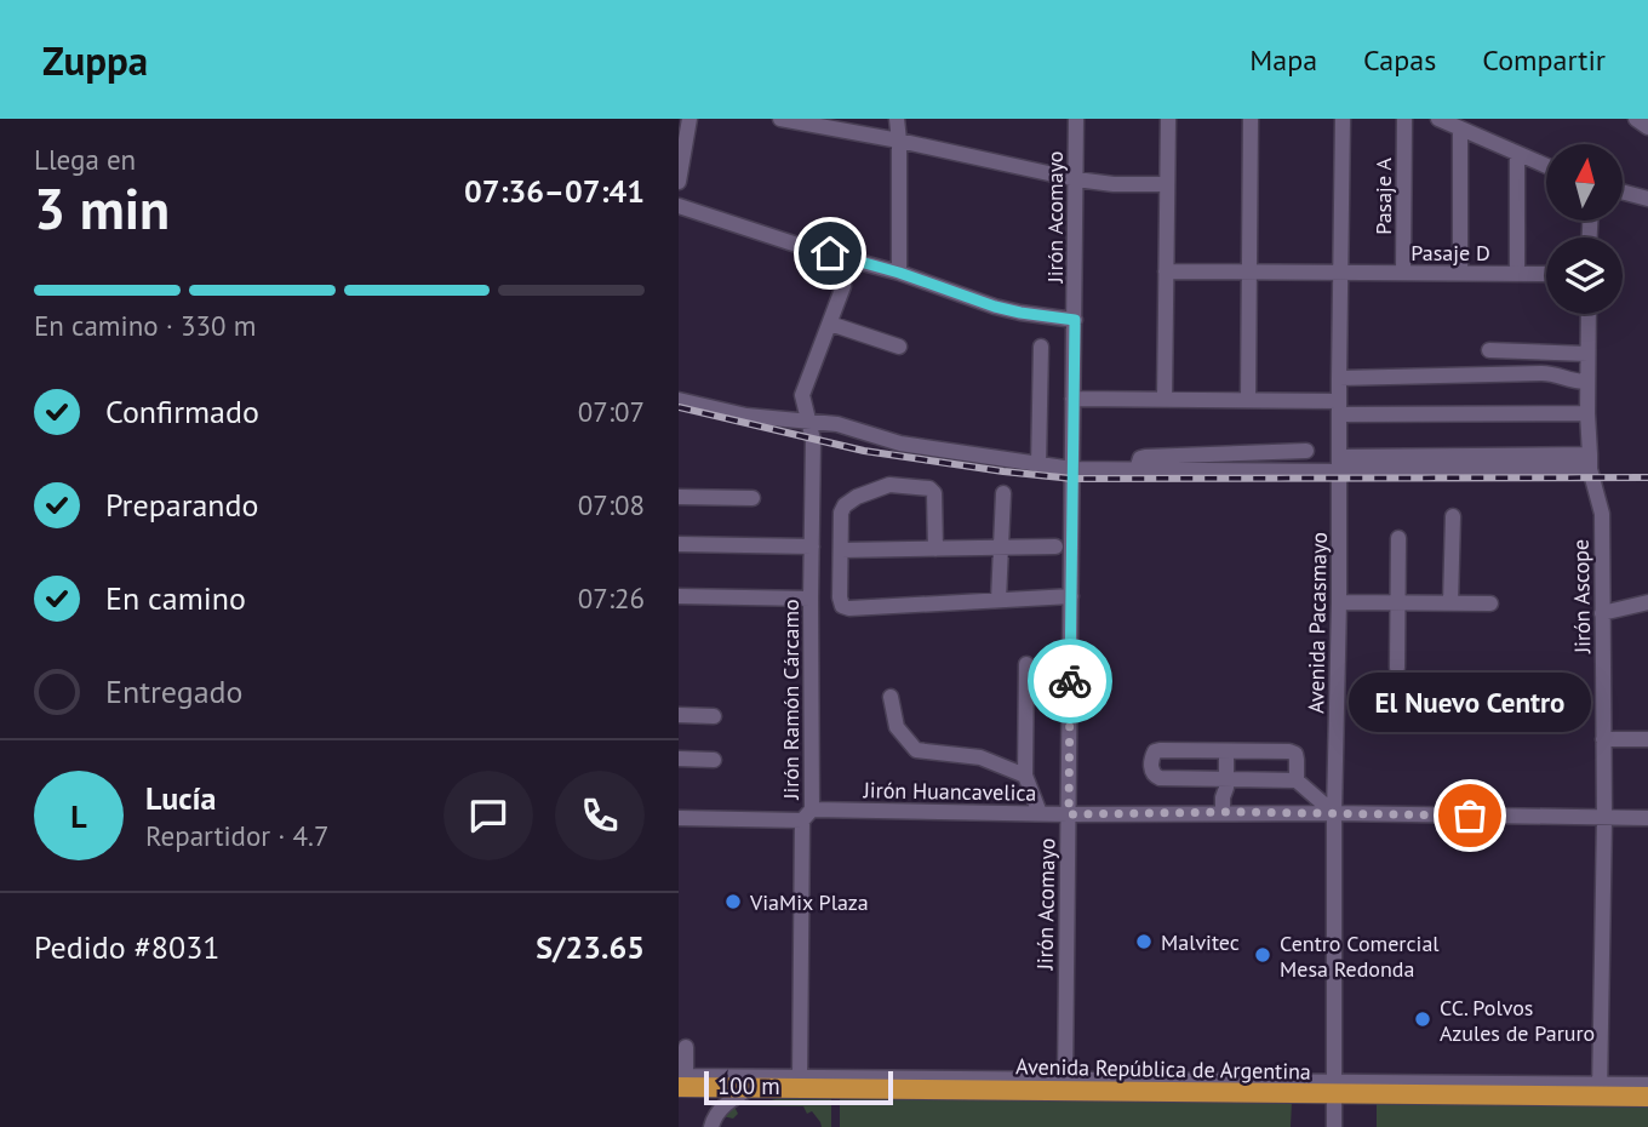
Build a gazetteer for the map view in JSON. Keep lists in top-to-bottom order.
{
  "streets": {
    "main road": ["Avenida República de Argentina"],
    "street": [
      "Pasaje A",
      "Jirón Acomayo",
      "Pasaje D",
      "Jirón Ascope",
      "Avenida Pacasmayo",
      "Jirón Ramón Cárcamo",
      "Jirón Huancavelica"
    ]
  },
  "crossings": [
    ["Pasaje A", "Pasaje D"],
    ["Jirón Acomayo", "Jirón Huancavelica"],
    ["Jirón Acomayo", "Avenida República de Argentina"],
    ["Pasaje D", "Avenida Pacasmayo"],
    ["Jirón Ascope", "Jirón Huancavelica"],
    ["Jirón Ascope", "Avenida República de Argentina"],
    ["Avenida Pacasmayo", "Jirón Huancavelica"],
    ["Avenida Pacasmayo", "Avenida República de Argentina"],
    ["Jirón Ramón Cárcamo", "Jirón Huancavelica"],
    ["Jirón Ramón Cárcamo", "Avenida República de Argentina"]
  ],
  "places": [
    "El Nuevo Centro",
    "ViaMix Plaza",
    "Malvitec",
    "Centro Comercial Mesa Redonda",
    "CC. Polvos Azules de Paruro"
  ],
  "scale_bar": "100 m",
  "north": "top",
  "page": {
    "header": "Zuppa",
    "nav": ["Mapa", "Capas", "Compartir"],
    "heading": ["3 min", "Llega en", "07:36–07:41"],
    "panel": [
      "Lucía",
      "Repartidor · 4.7",
      "Pedido #8031",
      "S/23.65"
    ],
    "bar": "En camino · 330 m",
    "list": [
      ["Confirmado", "07:07"],
      ["Preparando", "07:08"],
      ["En camino", "07:26"],
      "Entregado"
    ],
    "bubble": "El Nuevo Centro",
    "round": "L",
    "scale": "100 m"
  }
}
